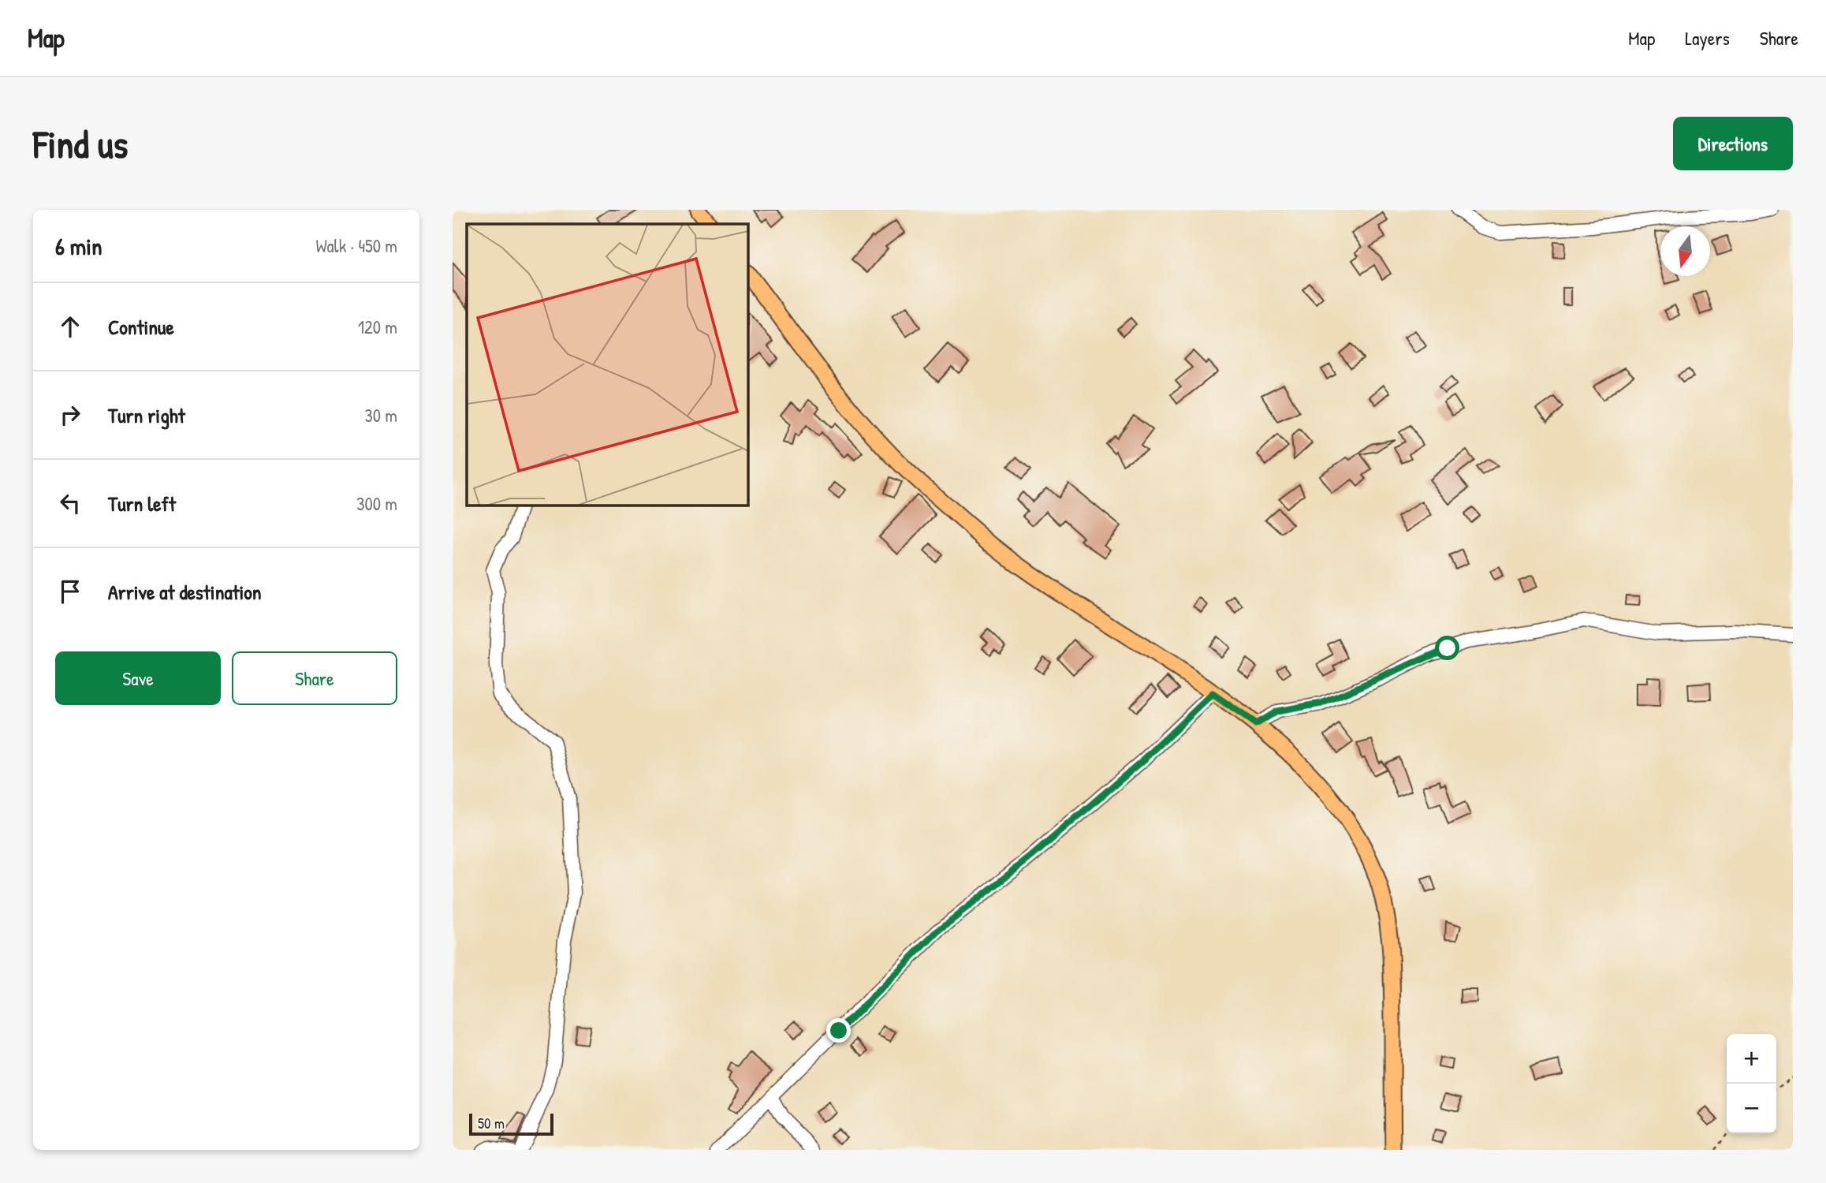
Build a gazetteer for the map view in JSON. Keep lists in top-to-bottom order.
{
  "scale_bar": "50 m",
  "north": "bottom",
  "page": {
    "header": "Map",
    "nav": ["Map", "Layers", "Share"],
    "buttons": [
      "Directions",
      ["Save", "Share"]
    ],
    "title": "Find us",
    "heading": ["6 min", "Walk · 450 m"],
    "list": [
      ["Continue", "120 m"],
      ["Turn right", "30 m"],
      ["Turn left", "300 m"],
      "Arrive at destination"
    ],
    "map_buttons": ["+", "−"],
    "scale": "50 m"
  }
}
